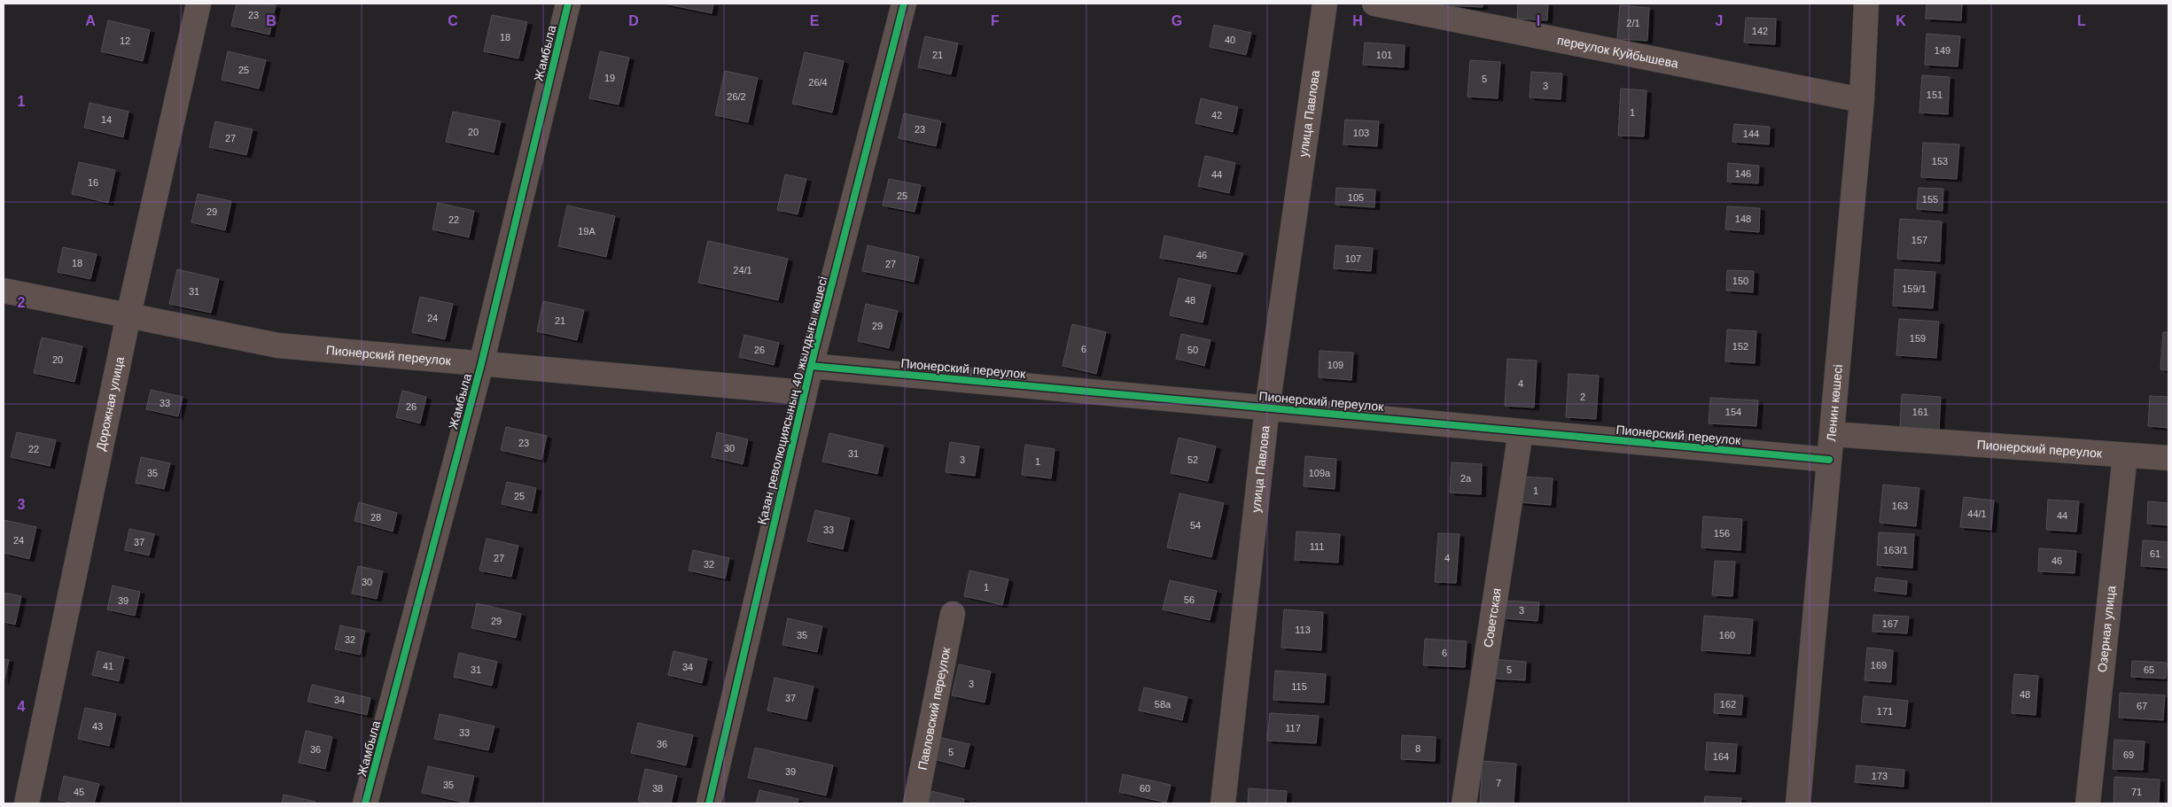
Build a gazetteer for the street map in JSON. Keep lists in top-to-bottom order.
{
  "streets": {
    "street": [
      "переулок Куйбышева",
      "Жамбыла",
      "улица Павлова",
      "Пионерский переулок",
      "Қазан революциясының 40 жылдығы көшесі",
      "Дорожная улица",
      "Ленин көшесі",
      "Советская",
      "Озерная улица",
      "Павловский переулок"
    ]
  },
  "crossings": [
    ["переулок Куйбышева", "Ленин көшесі"],
    ["Жамбыла", "Пионерский переулок"],
    ["улица Павлова", "Пионерский переулок"],
    ["Пионерский переулок", "Қазан революциясының 40 жылдығы көшесі"],
    ["Пионерский переулок", "Дорожная улица"],
    ["Пионерский переулок", "Ленин көшесі"],
    ["Пионерский переулок", "Советская"],
    ["Пионерский переулок", "Озерная улица"]
  ],
  "house_numbers": [
    "23",
    "2/1",
    "142",
    "18",
    "40",
    "12",
    "149",
    "21",
    "101",
    "25",
    "19",
    "5",
    "26/4",
    "3",
    "151",
    "26/2",
    "1",
    "42",
    "14",
    "23",
    "20",
    "103",
    "144",
    "27",
    "153",
    "146",
    "44",
    "16",
    "25",
    "105",
    "155",
    "29",
    "148",
    "22",
    "19А",
    "157",
    "46",
    "107",
    "18",
    "27",
    "24/1",
    "150",
    "159/1",
    "31",
    "48",
    "24",
    "21",
    "29",
    "159",
    "152",
    "6",
    "26",
    "50",
    "20",
    "109",
    "4",
    "2",
    "33",
    "26",
    "154",
    "161",
    "23",
    "30",
    "22",
    "31",
    "3",
    "52",
    "1",
    "35",
    "109а",
    "2а",
    "1",
    "25",
    "163",
    "44/1",
    "44",
    "28",
    "54",
    "33",
    "156",
    "24",
    "37",
    "111",
    "163/1",
    "61",
    "27",
    "4",
    "46",
    "32",
    "30",
    "1",
    "56",
    "39",
    "3",
    "29",
    "167",
    "113",
    "35",
    "160",
    "32",
    "6",
    "169",
    "41",
    "34",
    "31",
    "5",
    "65",
    "3",
    "115",
    "48",
    "37",
    "34",
    "58а",
    "162",
    "67",
    "171",
    "43",
    "117",
    "33",
    "36",
    "8",
    "36",
    "5",
    "69",
    "164",
    "39",
    "173",
    "7",
    "35",
    "38",
    "60",
    "45",
    "71"
  ],
  "grid": {
    "columns": [
      "A",
      "B",
      "C",
      "D",
      "E",
      "F",
      "G",
      "H",
      "I",
      "J",
      "K",
      "L"
    ],
    "rows": [
      "1",
      "2",
      "3",
      "4"
    ]
  }
}
